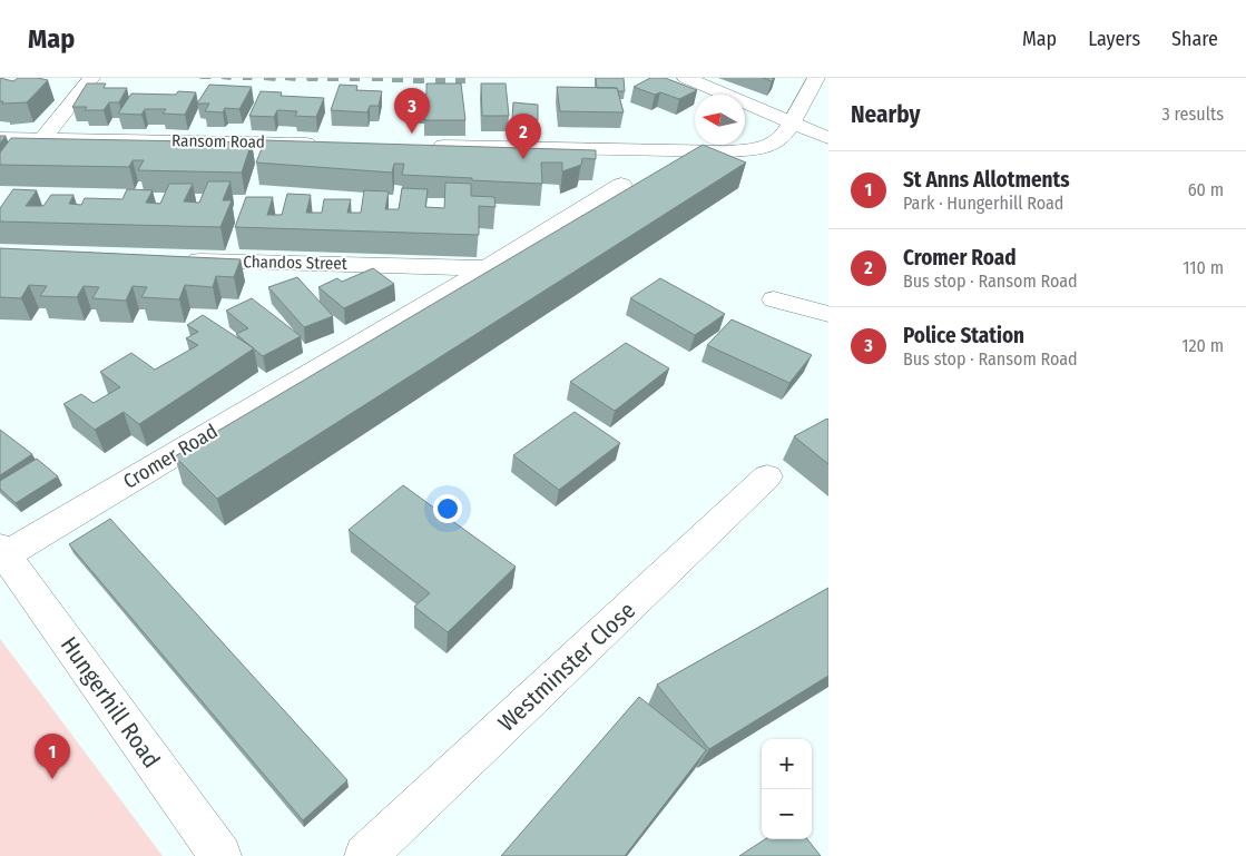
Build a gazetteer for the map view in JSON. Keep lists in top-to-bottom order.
{
  "streets": {
    "street": [
      "Ransom Road",
      "Chandos Street",
      "Cromer Road",
      "Westminster Close",
      "Hungerhill Road"
    ]
  },
  "crossings": [
    ["Chandos Street", "Cromer Road"],
    ["Cromer Road", "Hungerhill Road"]
  ],
  "north": "left",
  "page": {
    "header": "Map",
    "nav": ["Map", "Layers", "Share"],
    "heading": ["Nearby", "3 results"],
    "pins": ["3", "2", "1"],
    "list": [
      {
        "mark": "1",
        "name": "St Anns Allotments",
        "note": "Park · Hungerhill Road",
        "value": "60 m"
      },
      {
        "mark": "2",
        "name": "Cromer Road",
        "note": "Bus stop · Ransom Road",
        "value": "110 m"
      },
      {
        "mark": "3",
        "name": "Police Station",
        "note": "Bus stop · Ransom Road",
        "value": "120 m"
      }
    ],
    "map_buttons": ["+", "−"]
  }
}
